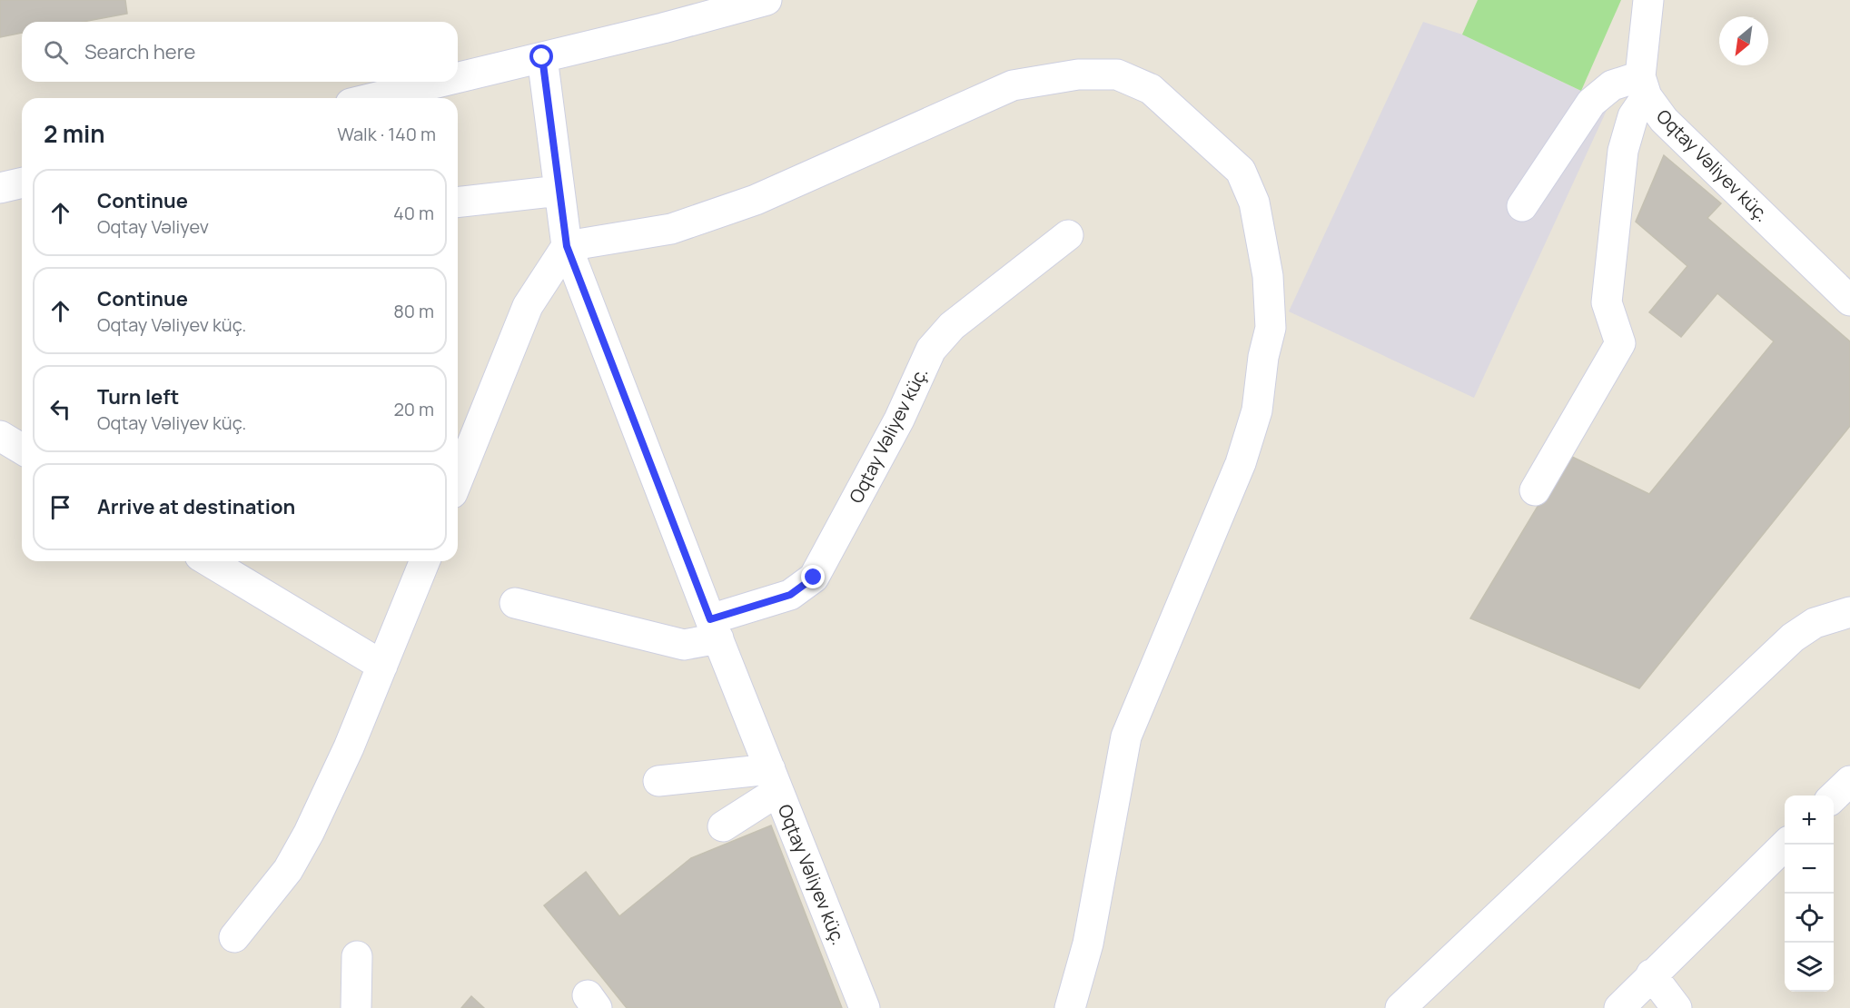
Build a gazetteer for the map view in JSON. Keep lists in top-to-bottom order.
{
  "streets": {
    "street": ["Oqtay Vəliyev küç."]
  },
  "north": "bottom left",
  "page": {
    "search": "Search here",
    "heading": ["2 min", "Walk · 140 m"],
    "list": [
      ["Continue", "Oqtay Vəliyev", "40 m"],
      ["Continue", "Oqtay Vəliyev küç.", "80 m"],
      ["Turn left", "Oqtay Vəliyev küç.", "20 m"],
      "Arrive at destination"
    ],
    "map_buttons": ["+", "−"]
  }
}
